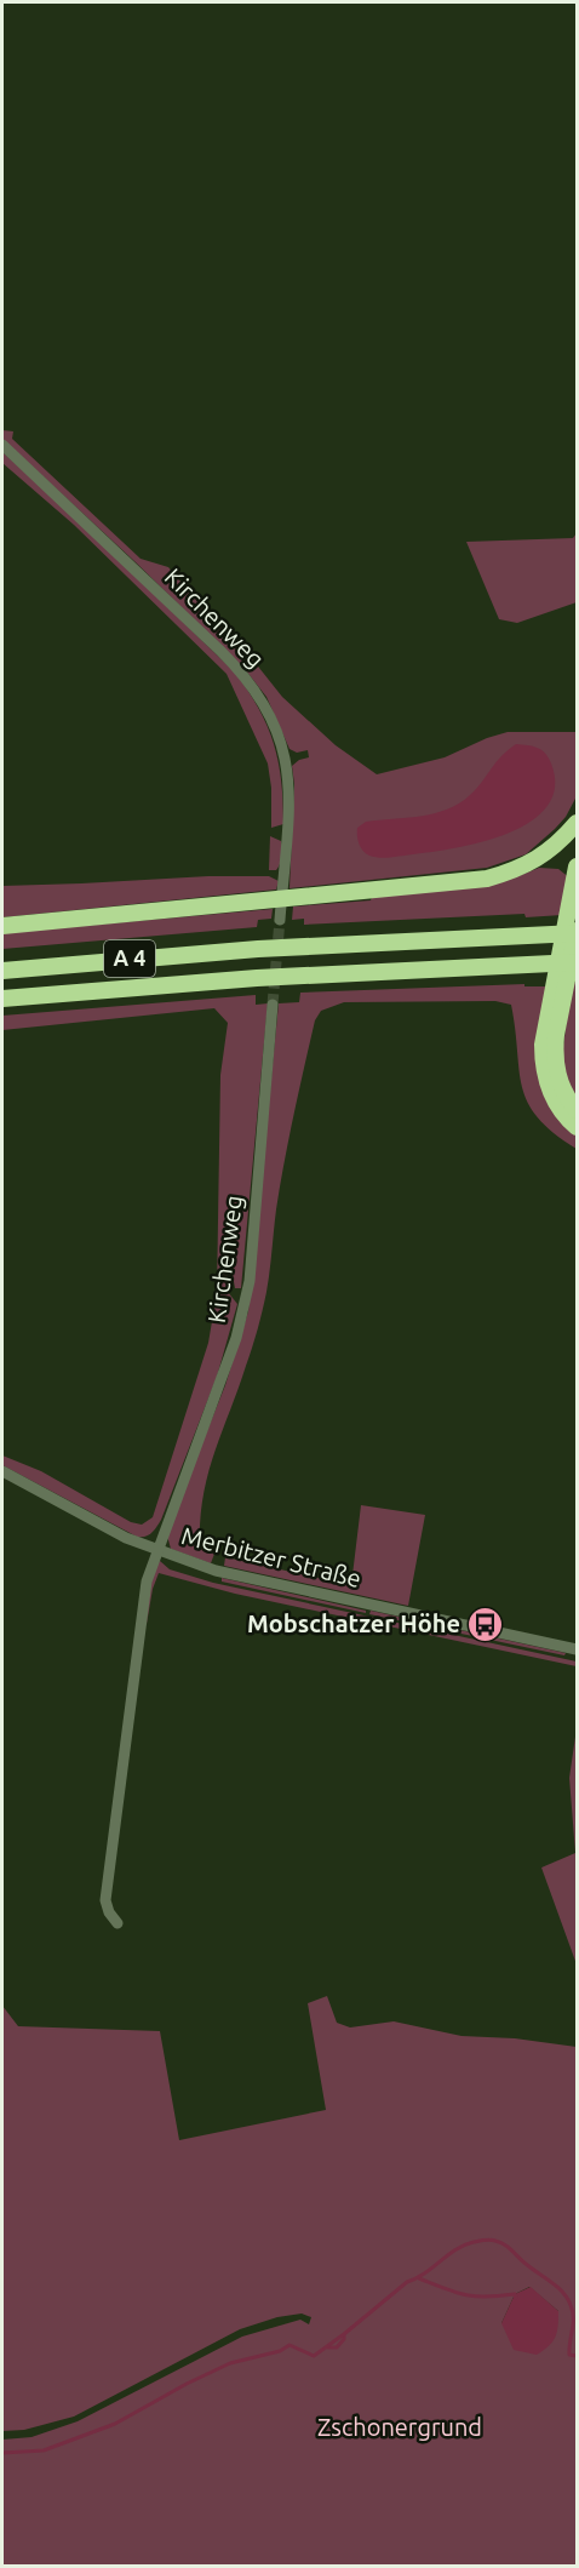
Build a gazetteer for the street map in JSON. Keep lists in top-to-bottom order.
{
  "streets": {
    "highway": ["A 4"],
    "street": ["Kirchenweg", "Merbitzer Straße"]
  },
  "crossings": [
    ["Kirchenweg", "Merbitzer Straße"]
  ],
  "parks": ["Zschonergrund"],
  "places": {
    "bus stop": ["Mobschatzer Höhe"]
  }
}
